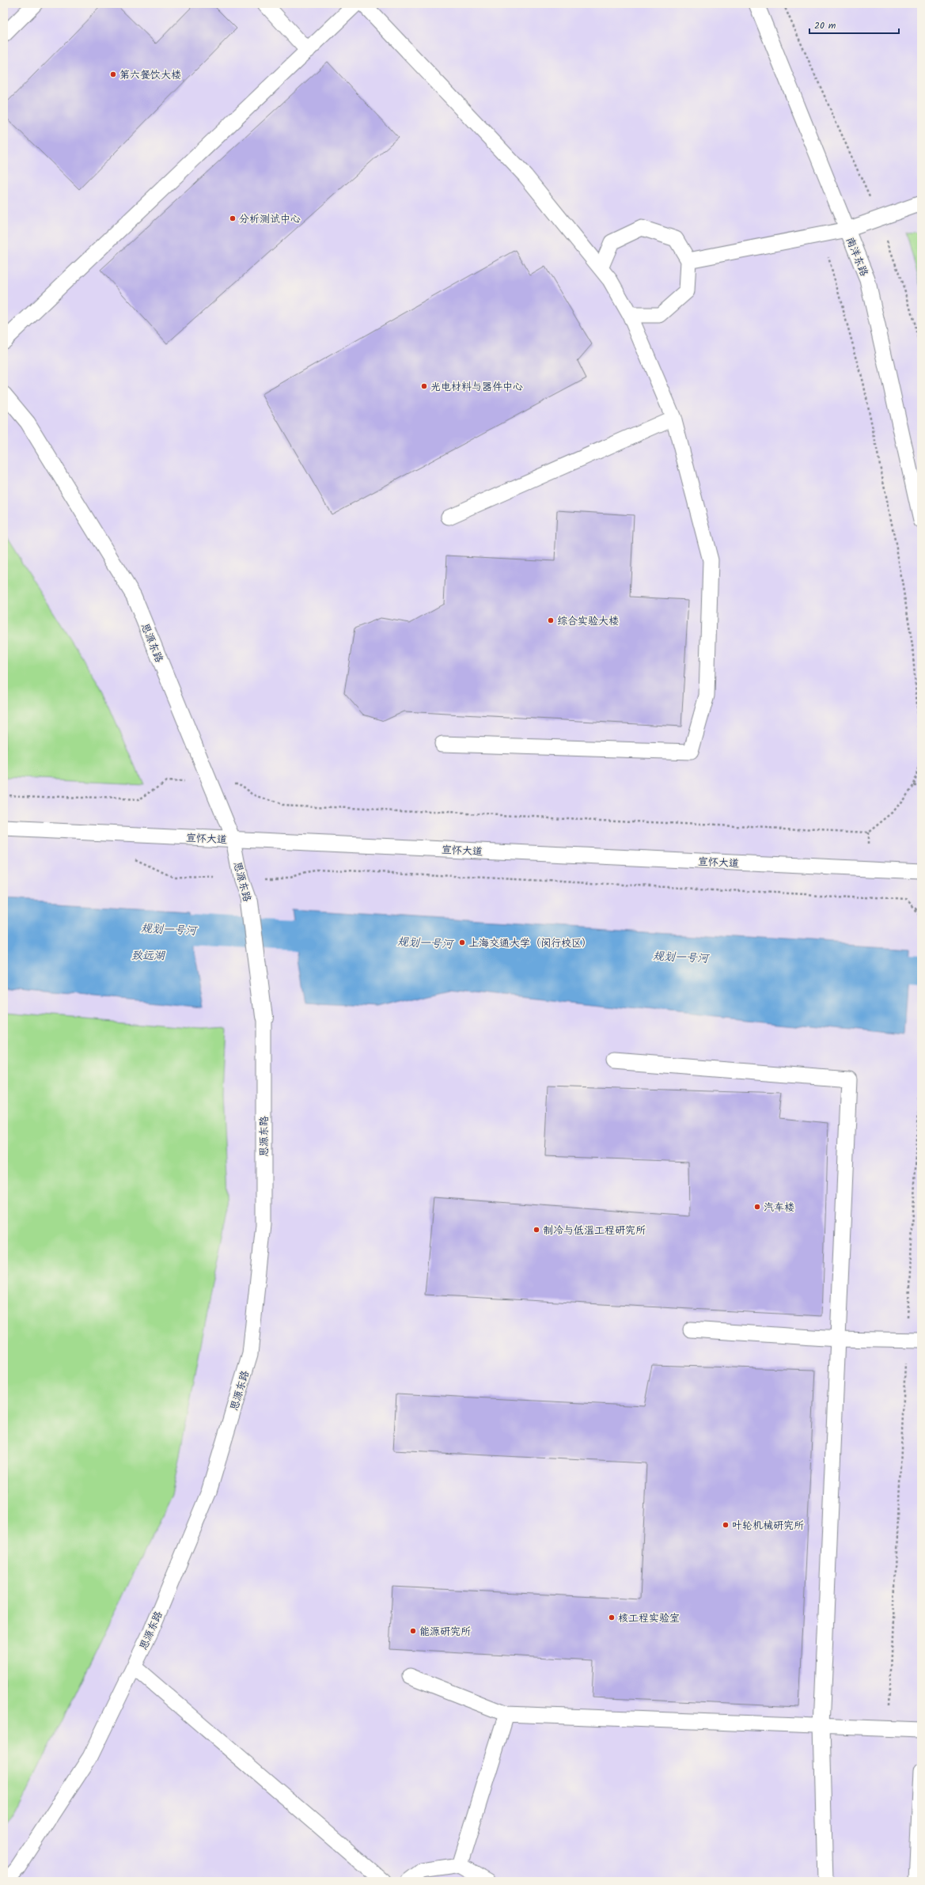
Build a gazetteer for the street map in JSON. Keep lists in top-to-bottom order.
{
  "streets": {
    "street": ["思源东路"],
    "lane": ["南洋东路", "宣怀大道"]
  },
  "crossings": [
    ["思源东路", "宣怀大道"]
  ],
  "water": ["规划一号河", "致远湖"],
  "places": [
    "第六餐饮大楼",
    "分析测试中心",
    "光电材料与器件中心",
    "综合实验大楼",
    "上海交通大学（闵行校区）",
    "汽车楼",
    "制冷与低温工程研究所",
    "叶轮机械研究所",
    "核工程实验室",
    "能源研究所"
  ],
  "scale_bar": "20 m"
}
